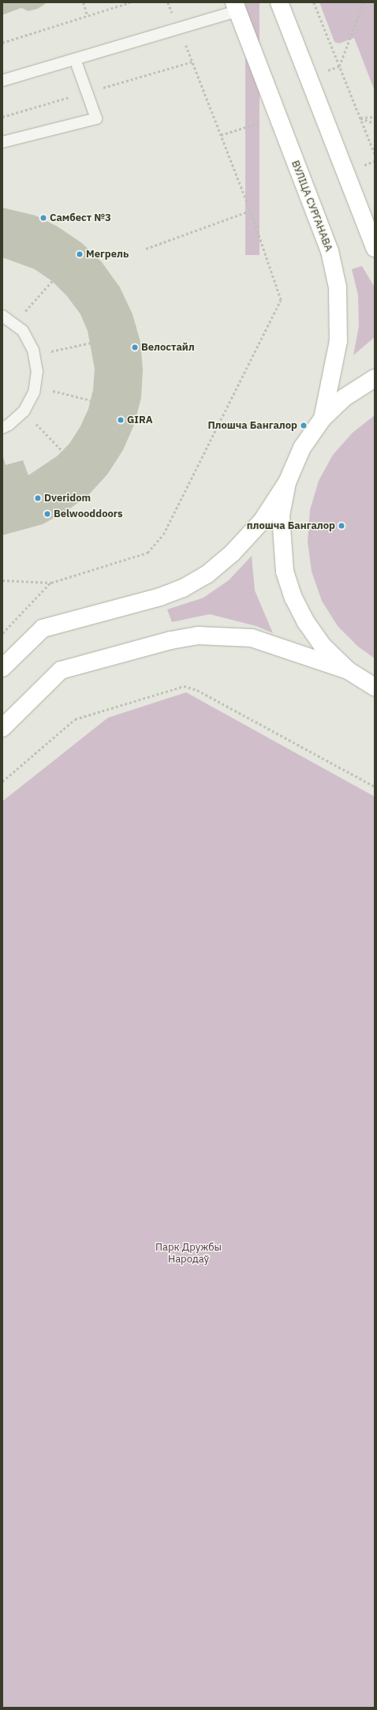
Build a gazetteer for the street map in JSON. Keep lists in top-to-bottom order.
{
  "streets": {
    "main road": ["ВУЛІЦА СУРГАНАВА"]
  },
  "parks": ["Парк Дружбы Народаў"],
  "places": [
    "Самбест №3",
    "Мегрель",
    "Велостайл",
    "GIRA",
    "Плошча Бангалор",
    "Dveridom",
    "Belwooddoors",
    "плошча Бангалор"
  ]
}
